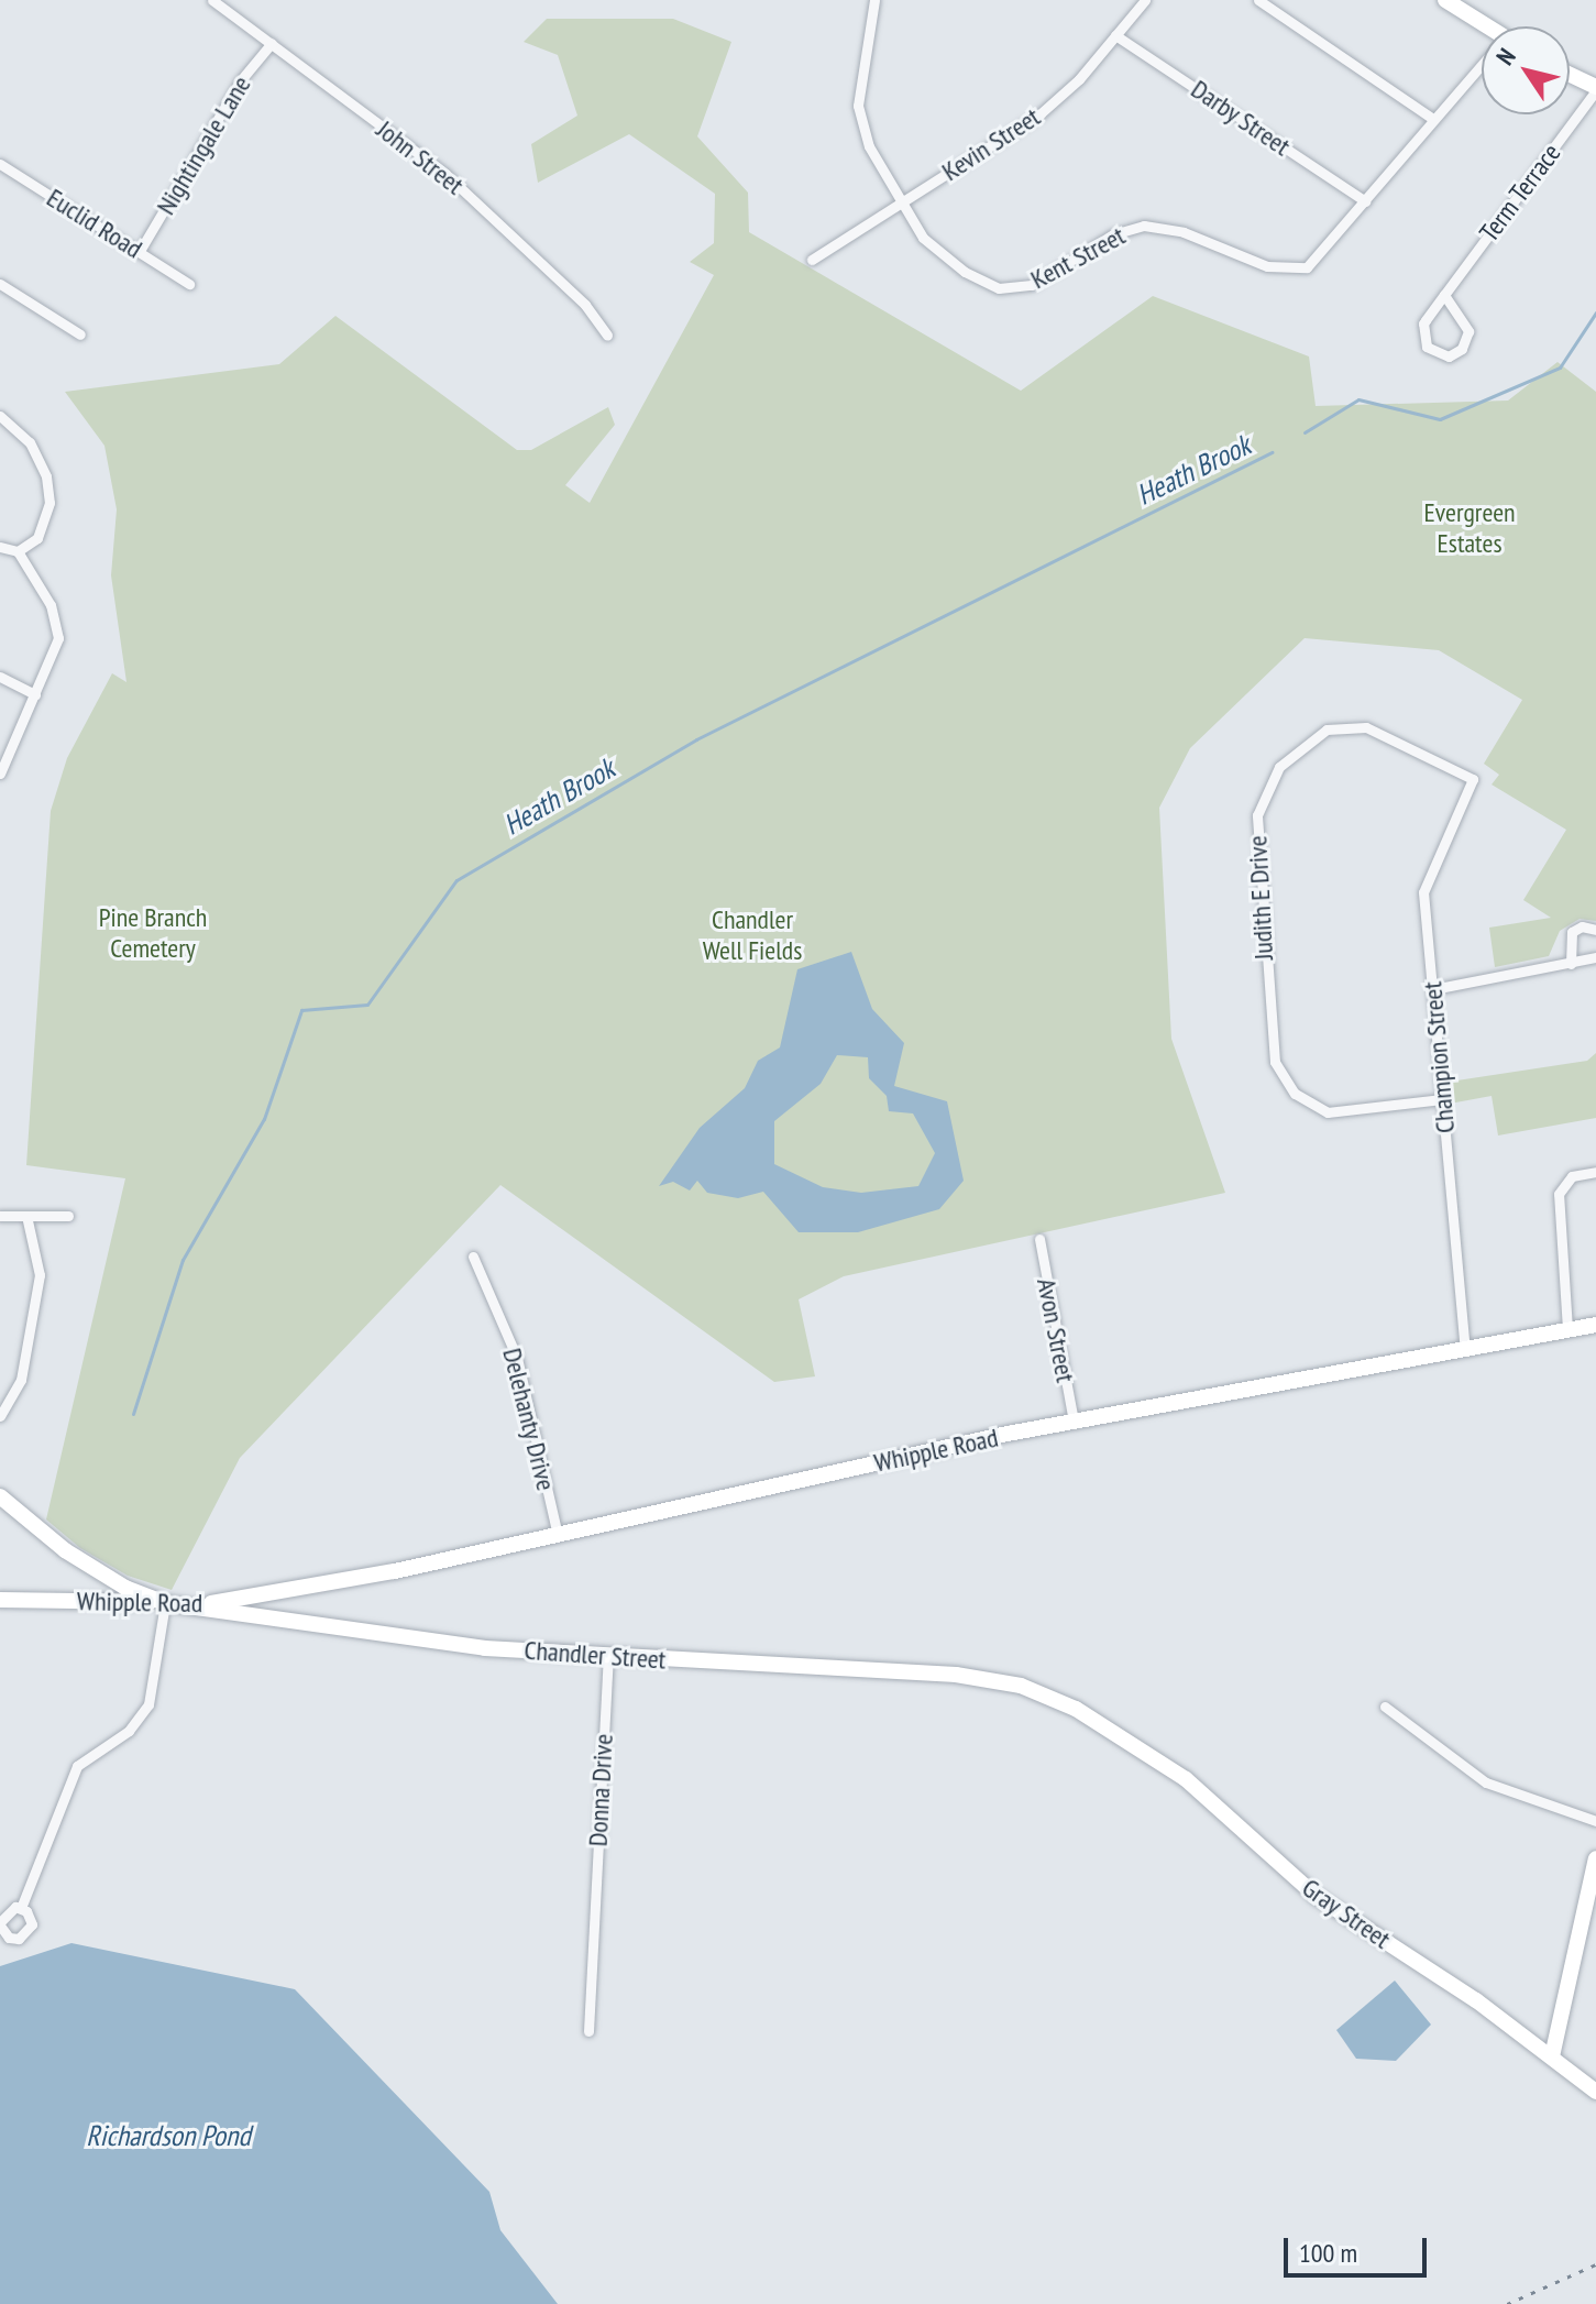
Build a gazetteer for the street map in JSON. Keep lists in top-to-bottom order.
{
  "streets": {
    "main road": ["Whipple Road", "Chandler Street", "Gray Street"],
    "street": [
      "Darby Street",
      "Kevin Street",
      "Nightingale Lane",
      "John Street",
      "Term Terrace",
      "Euclid Road",
      "Kent Street",
      "Judith E Drive",
      "Champion Street",
      "Avon Street",
      "Delehanty Drive",
      "Donna Drive"
    ]
  },
  "crossings": [
    ["Darby Street", "Kevin Street"],
    ["Darby Street", "Kent Street"],
    ["Kevin Street", "Kent Street"],
    ["Nightingale Lane", "John Street"],
    ["Nightingale Lane", "Euclid Road"],
    ["Judith E Drive", "Champion Street"],
    ["Champion Street", "Whipple Road"],
    ["Avon Street", "Whipple Road"],
    ["Delehanty Drive", "Whipple Road"],
    ["Whipple Road", "Chandler Street"],
    ["Chandler Street", "Donna Drive"],
    ["Chandler Street", "Gray Street"]
  ],
  "water": ["Heath Brook", "Richardson Pond"],
  "parks": ["Evergreen Estates", "Pine Branch Cemetery", "Chandler Well Fields"],
  "scale_bar": "100 m",
  "north": "top left"
}
